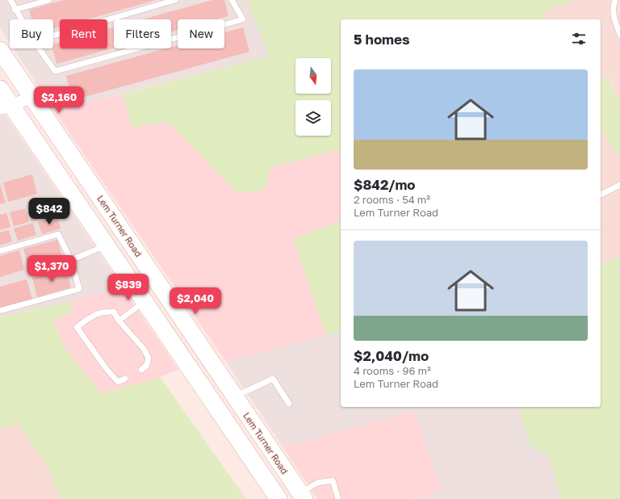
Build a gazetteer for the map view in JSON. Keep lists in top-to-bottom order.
{
  "streets": {
    "main road": ["Lem Turner Road"]
  },
  "north": "bottom",
  "page": {
    "chip": [
      "Buy",
      "Rent",
      "Filters",
      "New"
    ],
    "heading": "5 homes",
    "list": [
      {
        "name": "$842/mo",
        "note": "2 rooms · 54 m² · Lem Turner Road"
      },
      {
        "name": "$2,040/mo",
        "note": "4 rooms · 96 m² · Lem Turner Road"
      }
    ],
    "price": [
      "$2,160",
      "$842",
      "$1,370",
      "$839",
      "$2,040"
    ]
  }
}
